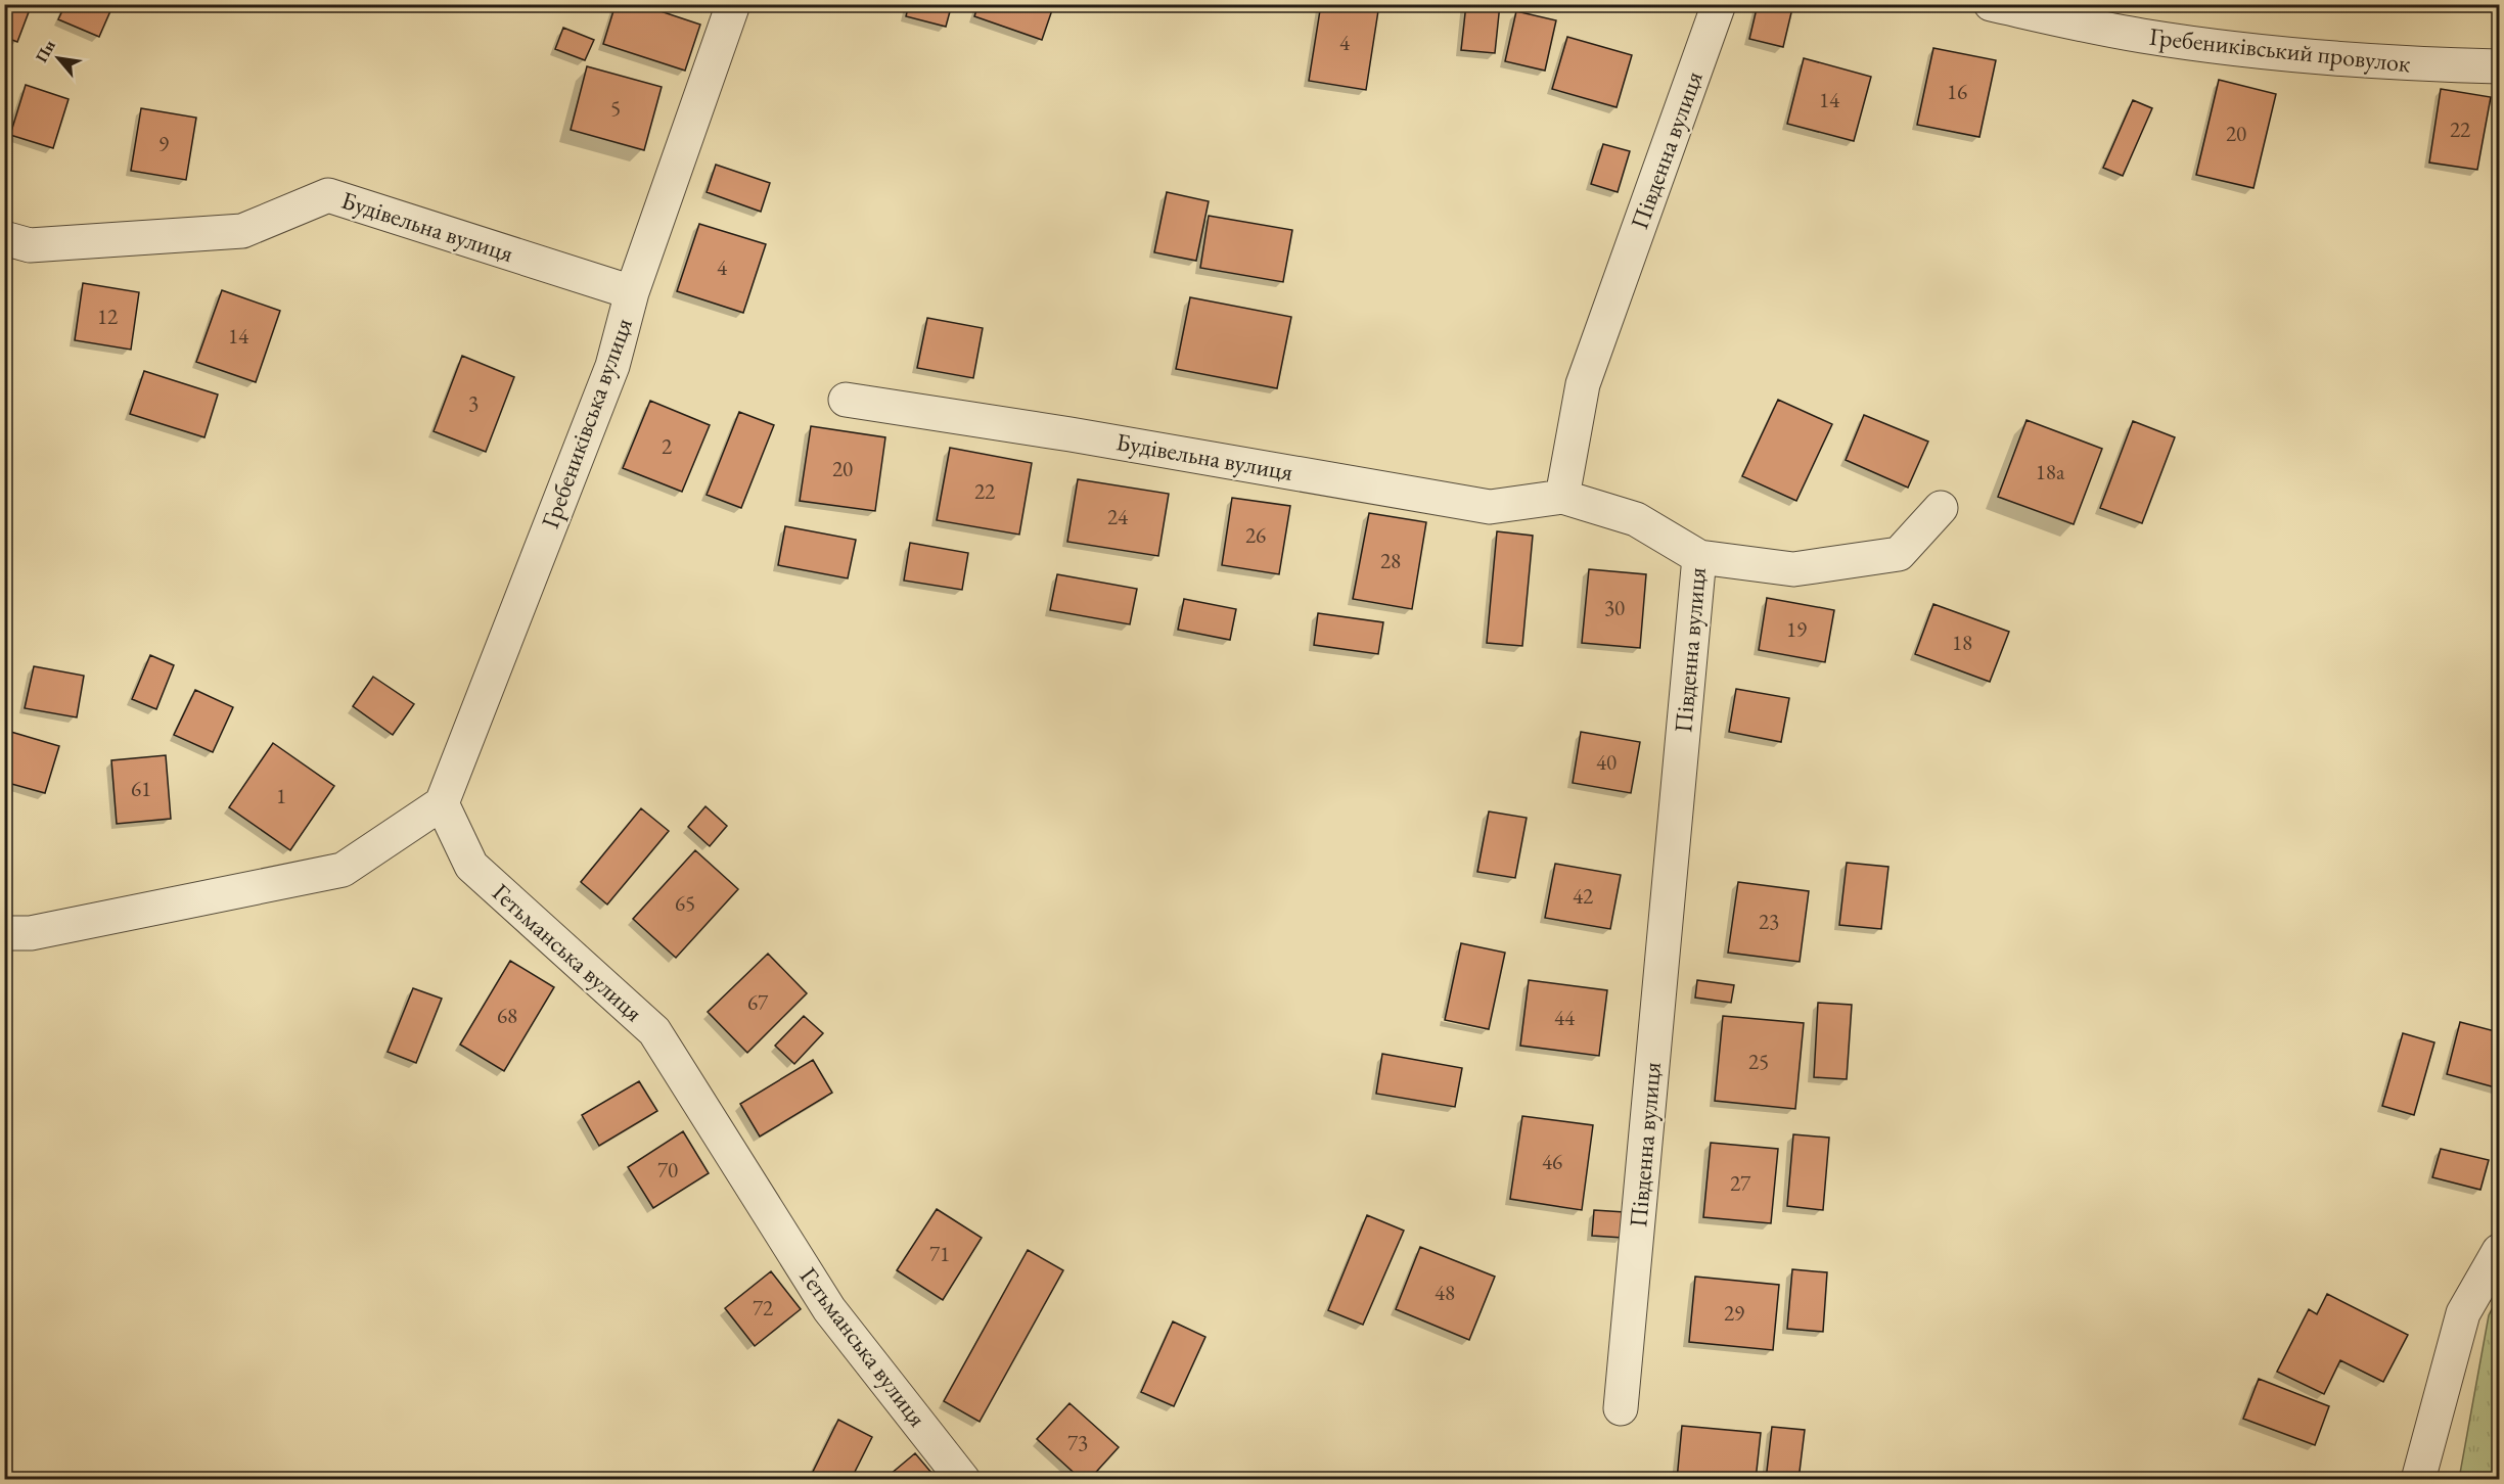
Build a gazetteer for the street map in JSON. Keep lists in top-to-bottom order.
{
  "streets": {
    "street": [
      "Гребениківський провулок",
      "Південна вулиця",
      "Будівельна вулиця",
      "Гребениківська вулиця",
      "Гетьманська вулиця"
    ]
  },
  "crossings": [
    ["Південна вулиця", "Будівельна вулиця"],
    ["Будівельна вулиця", "Гребениківська вулиця"],
    ["Гребениківська вулиця", "Гетьманська вулиця"]
  ],
  "house_numbers": [
    "4",
    "16",
    "14",
    "5",
    "22",
    "20",
    "9",
    "4",
    "12",
    "14",
    "3",
    "2",
    "20",
    "18а",
    "22",
    "24",
    "26",
    "28",
    "30",
    "19",
    "18",
    "40",
    "61",
    "1",
    "42",
    "65",
    "23",
    "67",
    "68",
    "44",
    "25",
    "46",
    "70",
    "27",
    "71",
    "48",
    "72",
    "29",
    "73"
  ],
  "north": "top left"
}
